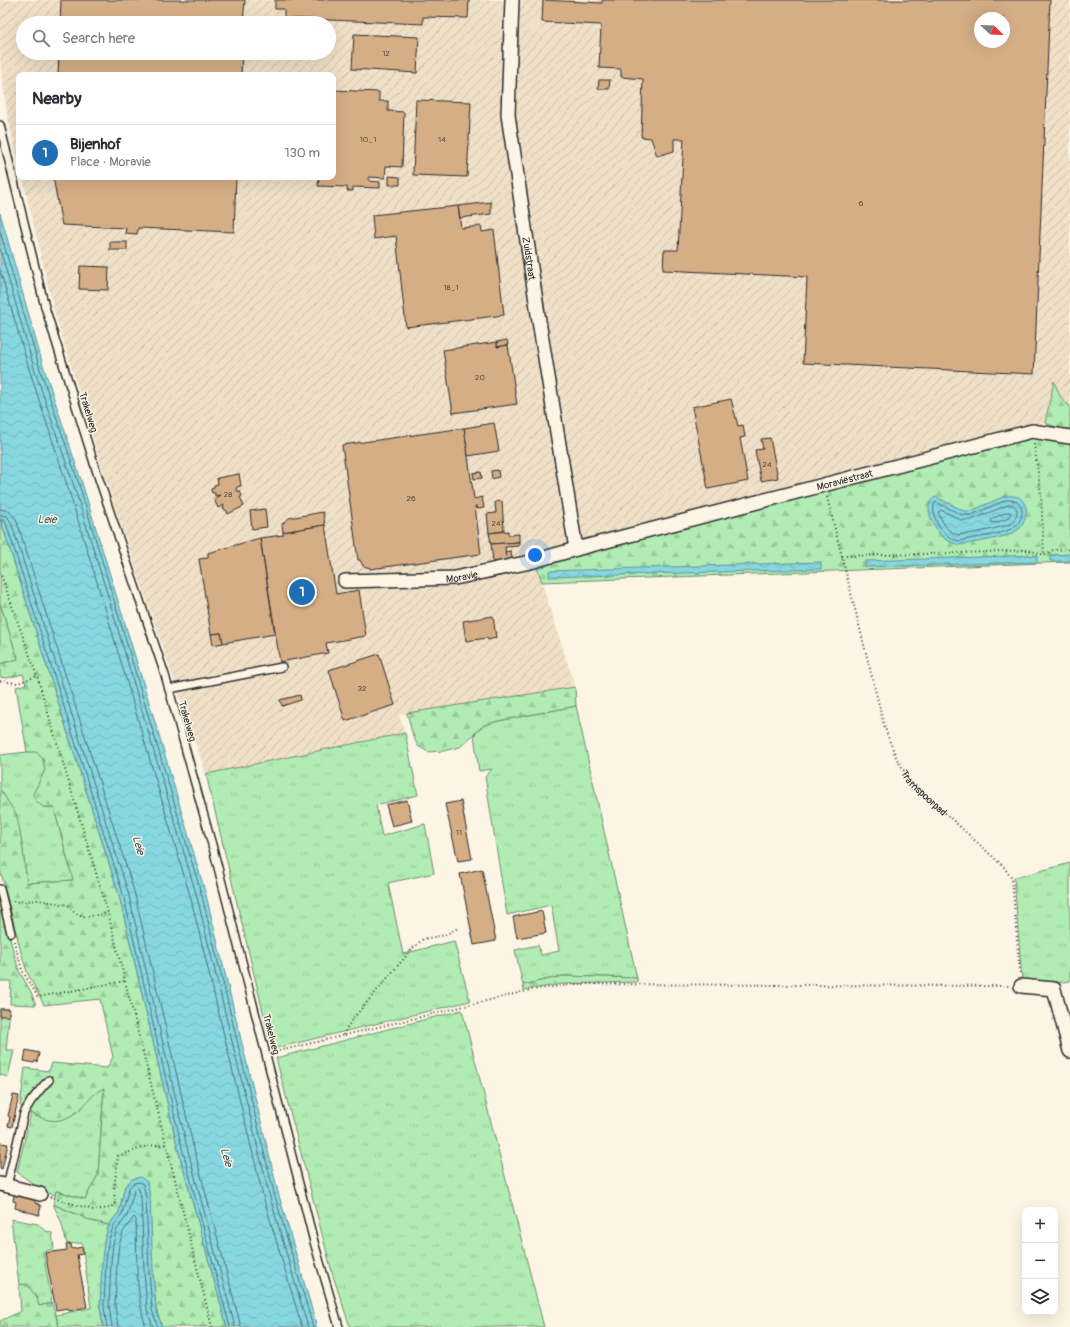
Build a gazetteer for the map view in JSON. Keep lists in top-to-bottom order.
{
  "streets": {
    "street": ["Zuidstraat", "Moraviëstraat", "Moravie"],
    "lane": ["Trakelweg"],
    "path": ["Tramspoorpad"]
  },
  "crossings": [
    ["Zuidstraat", "Moravie"],
    ["Moraviëstraat", "Moravie"],
    ["Moraviëstraat", "Tramspoorpad"]
  ],
  "water": ["Leie"],
  "house_numbers": [
    "12",
    "10_1",
    "14",
    "6",
    "18_1",
    "20",
    "24",
    "28",
    "26",
    "24",
    "32",
    "11"
  ],
  "north": "bottom right",
  "page": {
    "search": "Search here",
    "heading": "Nearby",
    "list": [
      {
        "mark": "1",
        "name": "Bijenhof",
        "note": "Place · Moravie",
        "value": "130 m"
      }
    ],
    "pins": "1",
    "map_buttons": ["+", "−"]
  }
}
